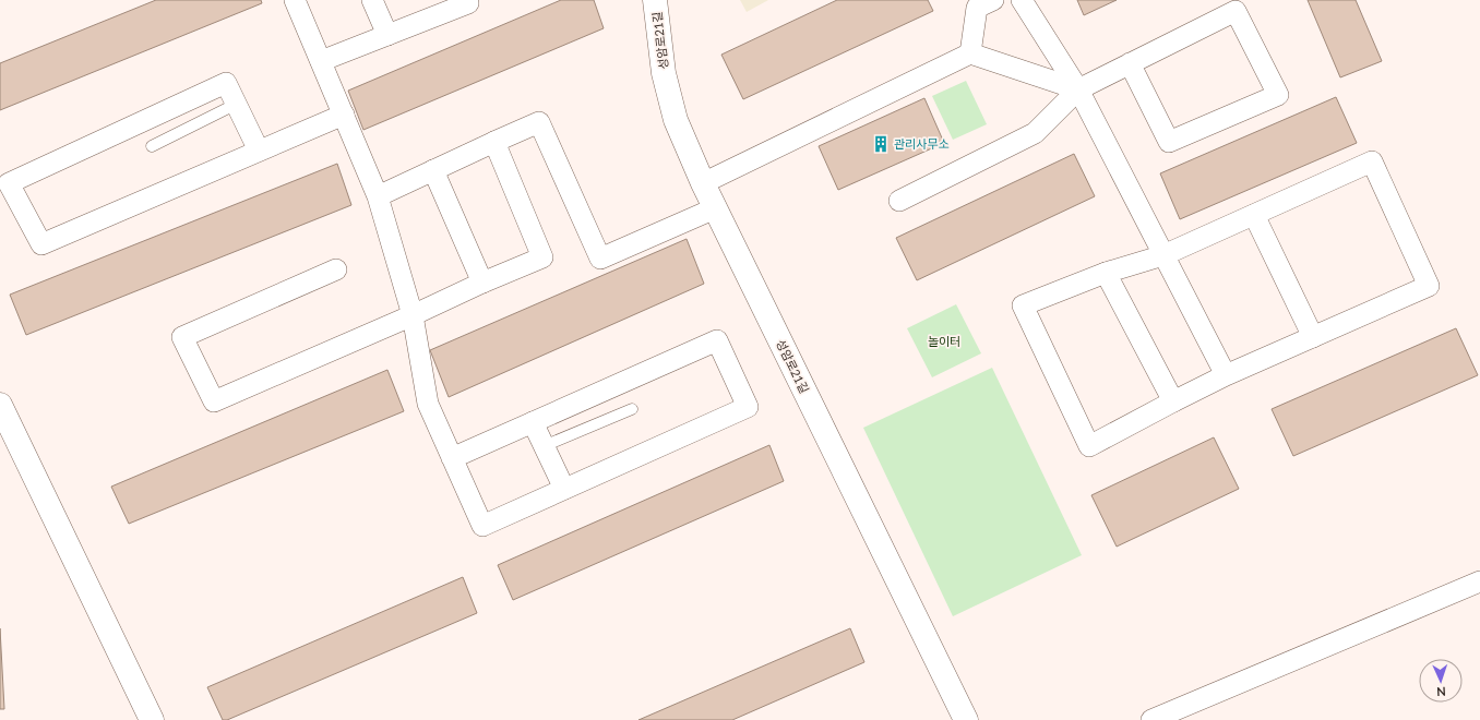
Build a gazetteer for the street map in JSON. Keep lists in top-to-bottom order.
{
  "streets": {
    "street": ["성암로21길"]
  },
  "parks": ["놀이터"],
  "places": {
    "building": ["관리사무소"]
  },
  "north": "bottom"
}
